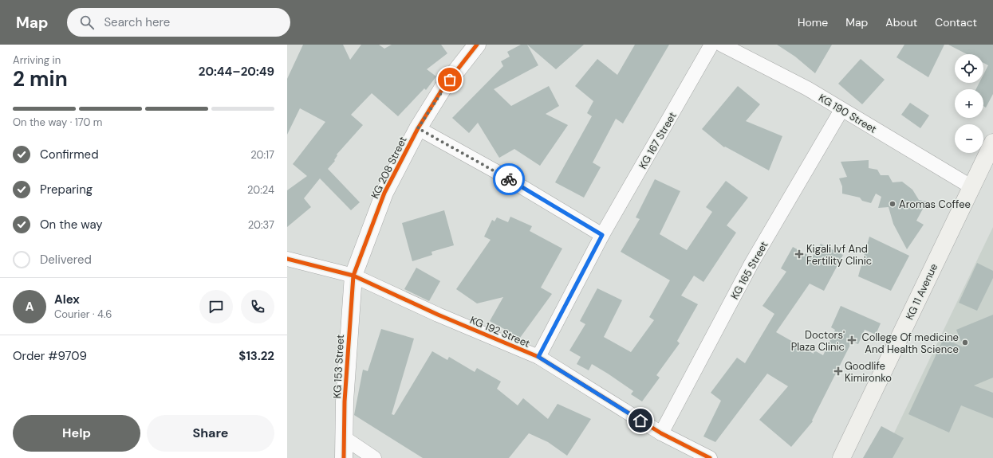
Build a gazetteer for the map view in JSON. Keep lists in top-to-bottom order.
{
  "streets": {
    "main road": ["KG 11 Avenue"],
    "street": [
      "KG 190 Street",
      "KG 167 Street",
      "KG 208 Street",
      "KG 165 Street",
      "KG 192 Street",
      "KG 153 Street"
    ]
  },
  "crossings": [
    ["KG 190 Street", "KG 165 Street"],
    ["KG 190 Street", "KG 11 Avenue"],
    ["KG 167 Street", "KG 192 Street"],
    ["KG 208 Street", "KG 192 Street"],
    ["KG 208 Street", "KG 153 Street"],
    ["KG 165 Street", "KG 192 Street"],
    ["KG 192 Street", "KG 153 Street"]
  ],
  "places": {
    "other": ["Aromas Coffee", "College Of medicine And Health Science"],
    "health": ["Kigali Ivf And Fertility Clinic", "Doctors' Plaza Clinic", "Goodlife Kimironko"]
  },
  "page": {
    "header": "Map",
    "search": "Search here",
    "nav": [
      "Home",
      "Map",
      "About",
      "Contact"
    ],
    "heading": ["2 min", "Arriving in", "20:44–20:49"],
    "panel": [
      "Alex",
      "Courier · 4.6",
      "Order #9709",
      "$13.22"
    ],
    "map_buttons": ["+", "−"],
    "bar": "On the way · 170 m",
    "list": [
      ["Confirmed", "20:17"],
      ["Preparing", "20:24"],
      ["On the way", "20:37"],
      "Delivered"
    ],
    "round": "A",
    "buttons": ["Help", "Share"]
  }
}
